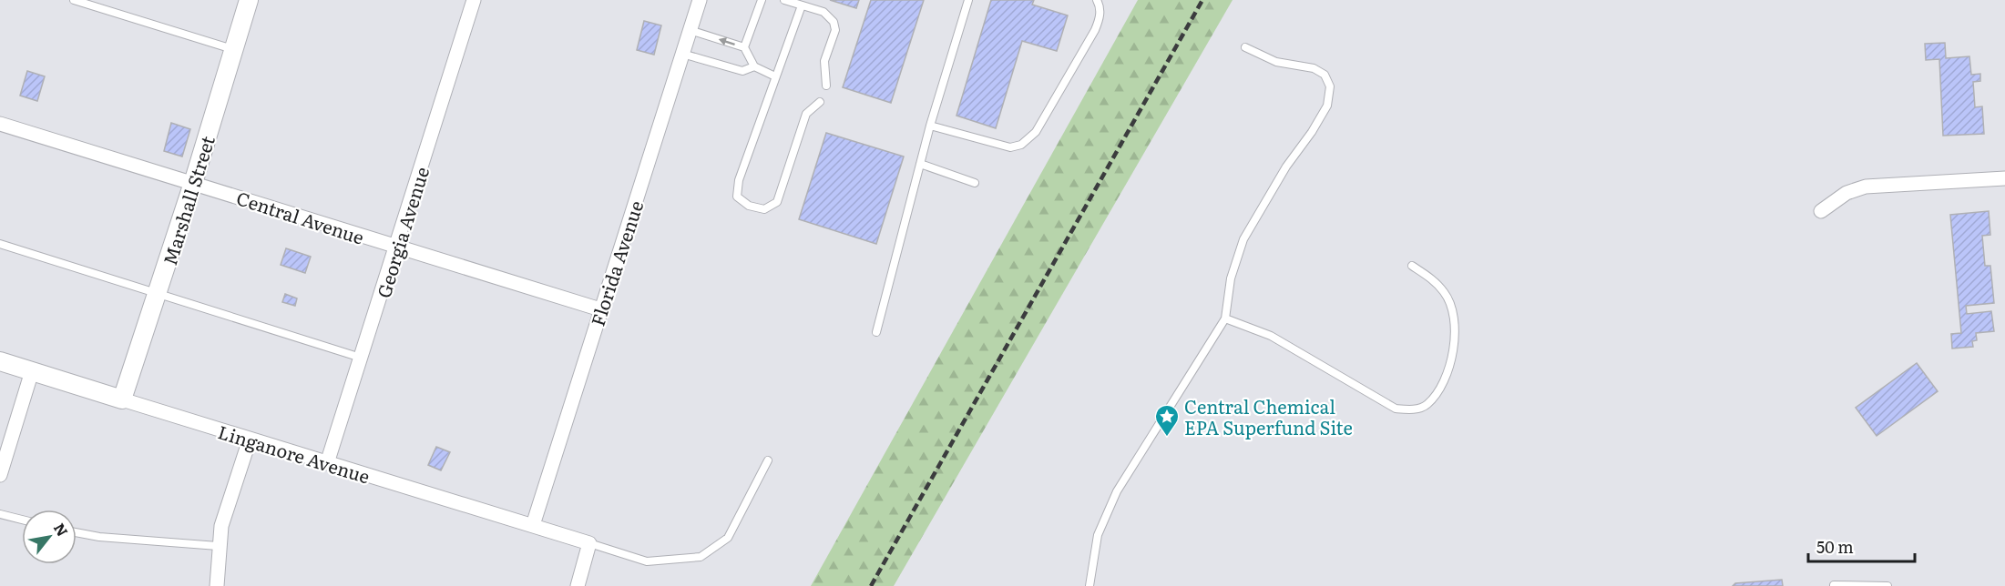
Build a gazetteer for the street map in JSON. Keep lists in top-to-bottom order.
{
  "streets": {
    "street": [
      "Marshall Street",
      "Central Avenue",
      "Georgia Avenue",
      "Florida Avenue",
      "Linganore Avenue"
    ]
  },
  "crossings": [
    ["Marshall Street", "Central Avenue"],
    ["Marshall Street", "Linganore Avenue"],
    ["Central Avenue", "Georgia Avenue"],
    ["Central Avenue", "Florida Avenue"],
    ["Georgia Avenue", "Linganore Avenue"],
    ["Florida Avenue", "Linganore Avenue"]
  ],
  "places": {
    "place": ["Central Chemical EPA Superfund Site"]
  },
  "scale_bar": "50 m",
  "north": "top right"
}
